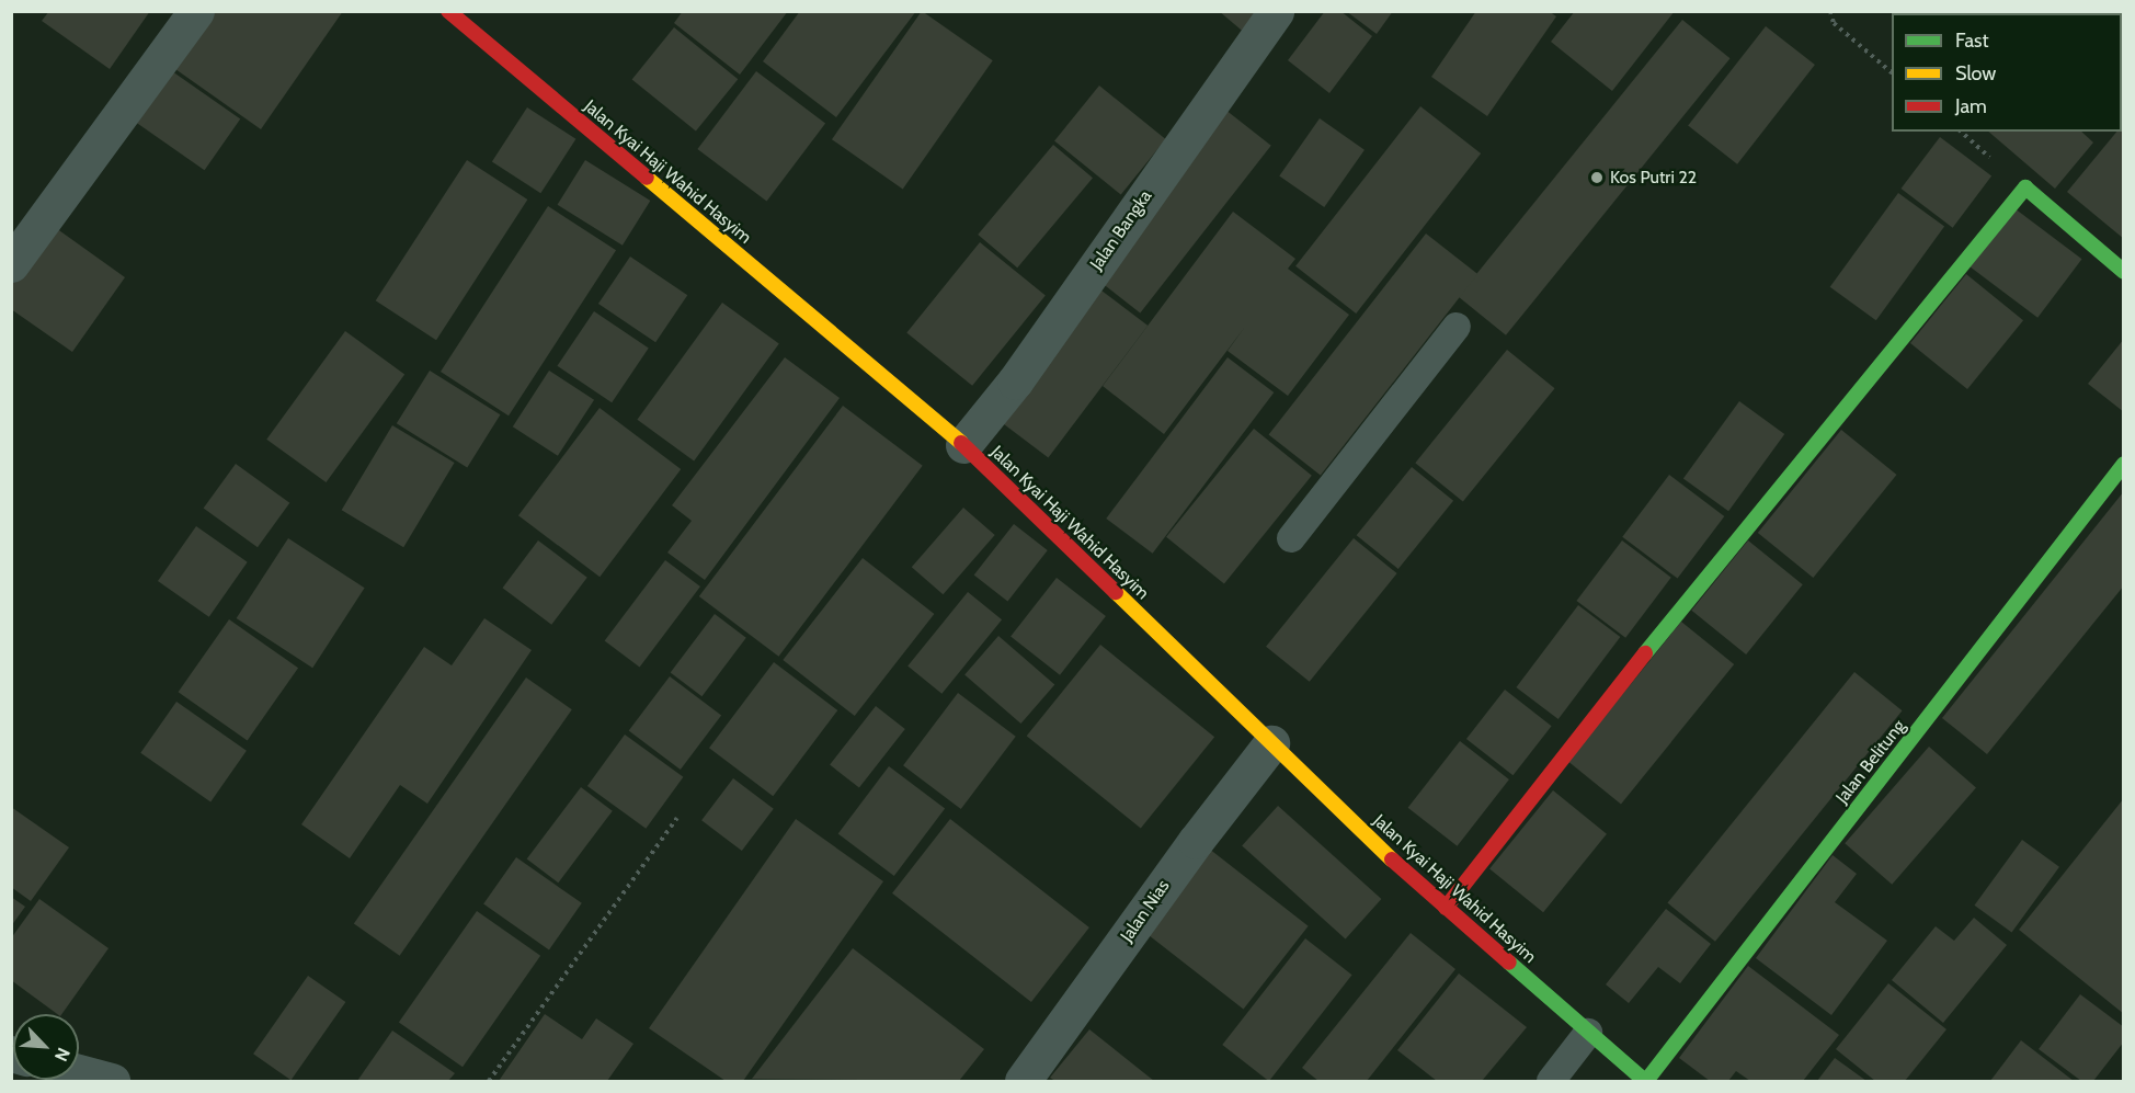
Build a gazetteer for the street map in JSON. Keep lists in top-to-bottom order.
{
  "streets": {
    "street": [
      "Jalan Kyai Haji Wahid Hasyim",
      "Jalan Bangka",
      "Jalan Belitung",
      "Jalan Nias"
    ]
  },
  "crossings": [
    ["Jalan Kyai Haji Wahid Hasyim", "Jalan Bangka"],
    ["Jalan Kyai Haji Wahid Hasyim", "Jalan Belitung"],
    ["Jalan Kyai Haji Wahid Hasyim", "Jalan Nias"]
  ],
  "places": ["Kos Putri 22"],
  "legend": ["Fast", "Slow", "Jam"],
  "north": "bottom right"
}
